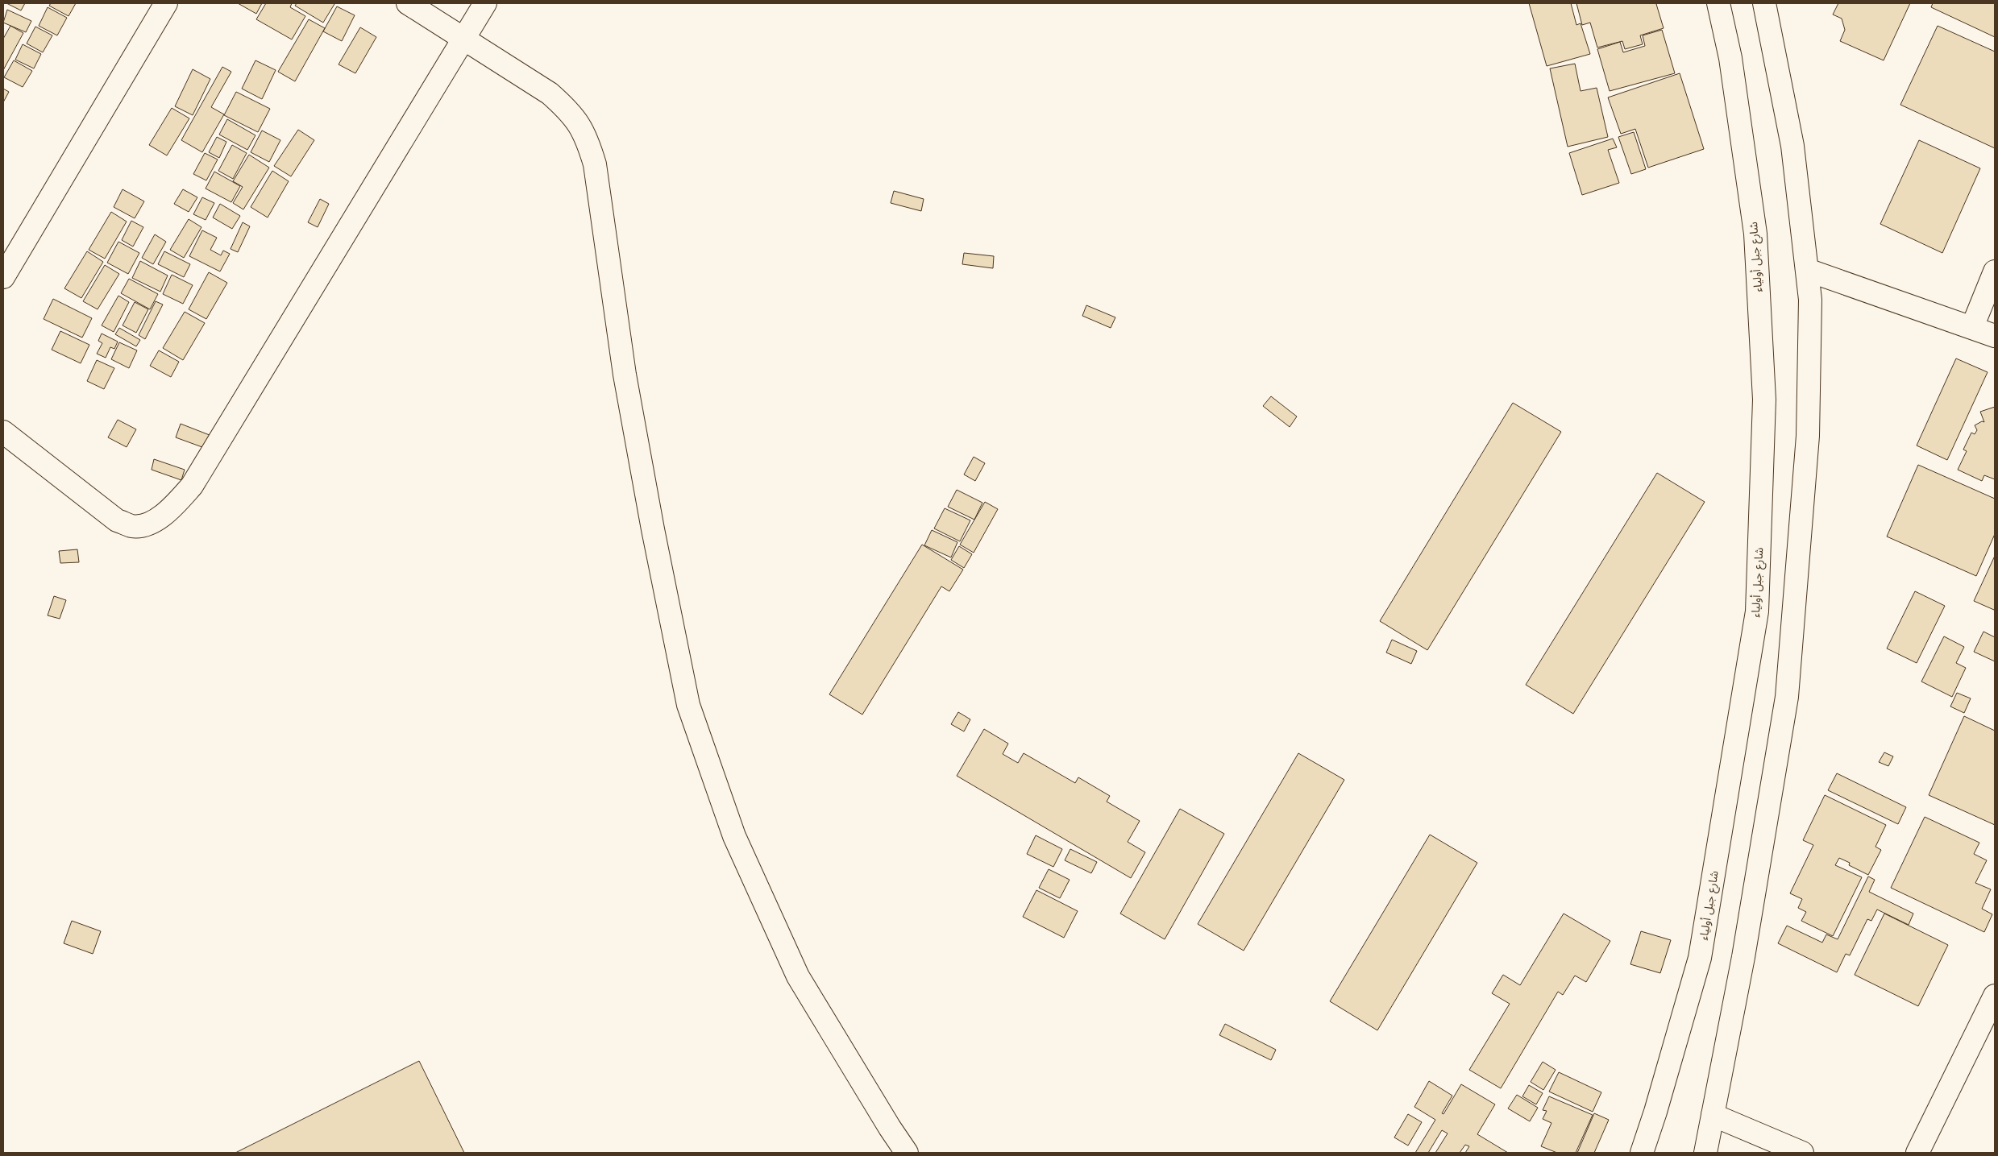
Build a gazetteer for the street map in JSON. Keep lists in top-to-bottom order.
{
  "streets": {
    "street": ["شارع جبل أولياء"]
  }
}
